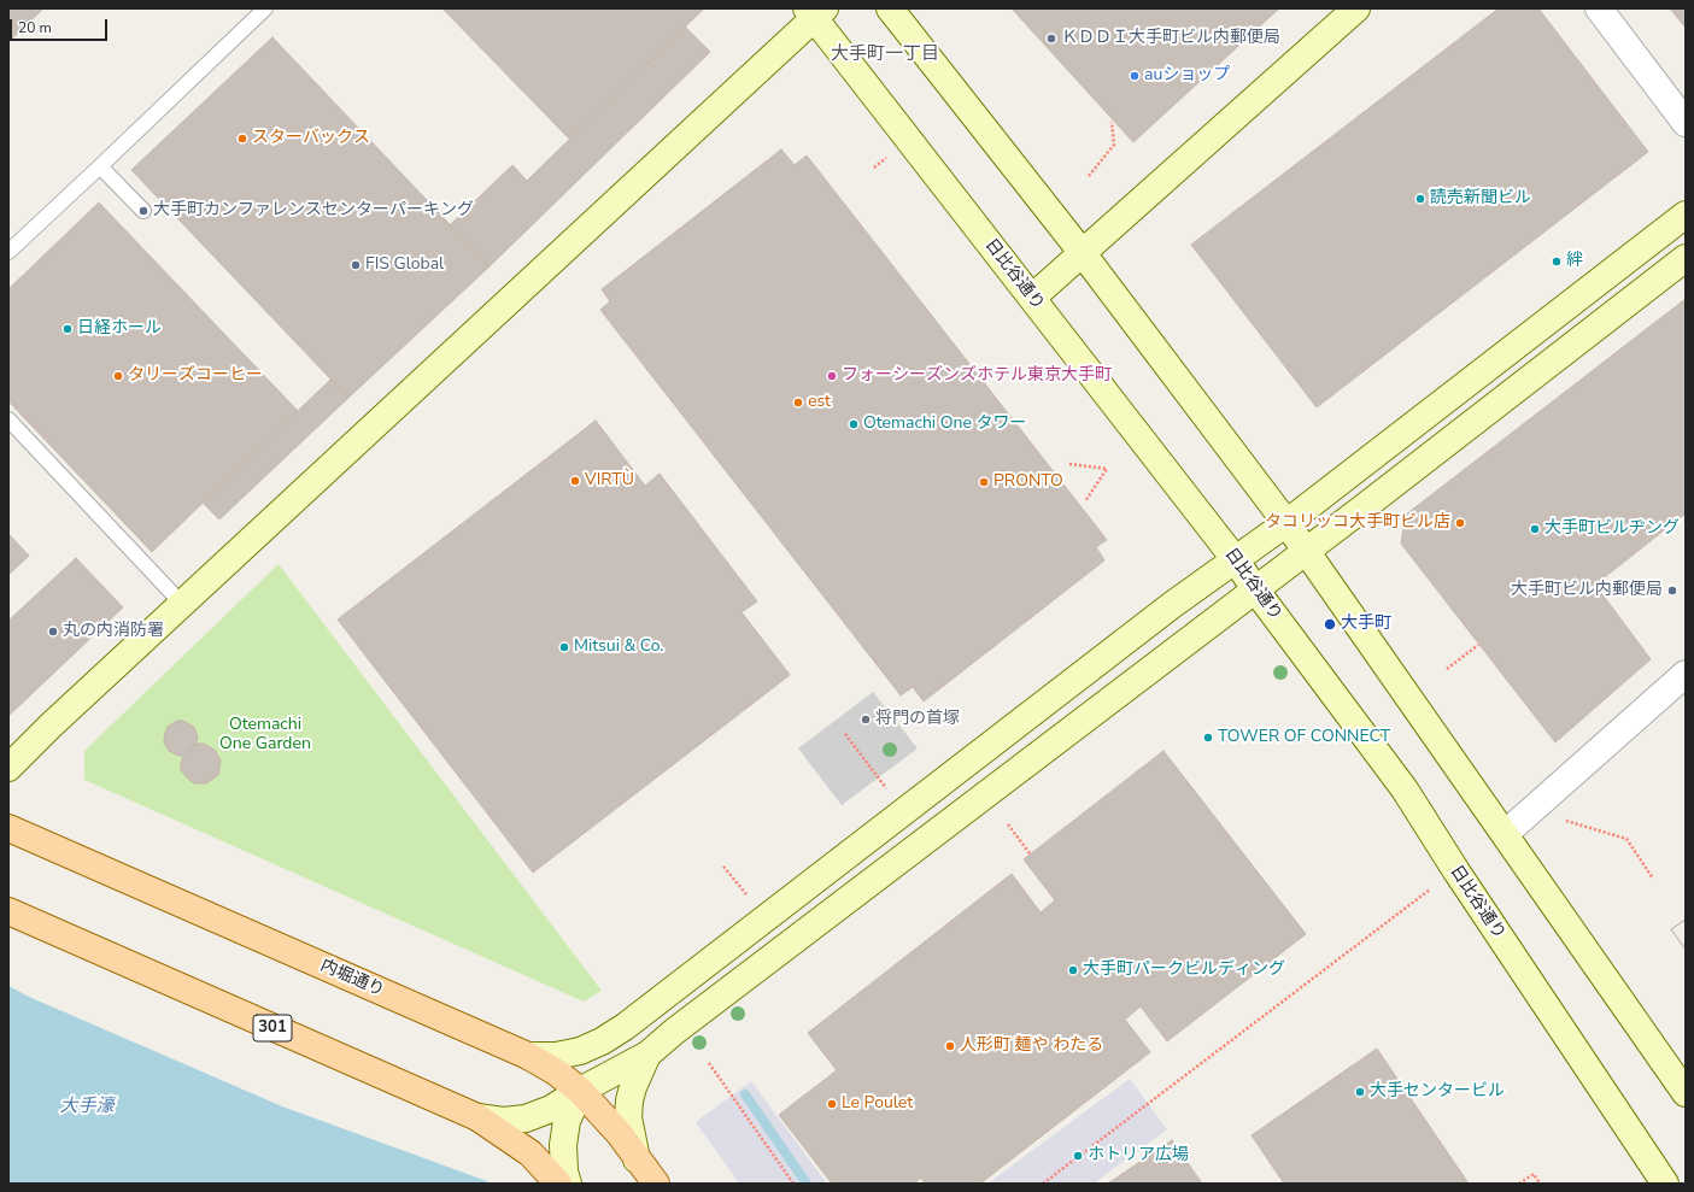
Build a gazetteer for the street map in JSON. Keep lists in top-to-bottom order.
{
  "streets": {
    "main road": ["内堀通り", "301"],
    "street": ["日比谷通り"]
  },
  "districts": ["大手町一丁目"],
  "water": ["大手濠"],
  "parks": ["Otemachi One Garden"],
  "places": [
    "ＫＤＤＩ大手町ビル内郵便局",
    "auショップ",
    "スターバックス",
    "読売新聞ビル",
    "大手町カンファレンスセンターパーキング",
    "絆",
    "FIS Global",
    "日経ホール",
    "タリーズコーヒー",
    "フォーシーズンズホテル東京大手町",
    "est",
    "Otemachi One タワー",
    "VIRTÙ",
    "PRONTO",
    "タコリッコ大手町ビル店",
    "大手町ビルヂング",
    "大手町ビル内郵便局",
    "大手町",
    "丸の内消防署",
    "Mitsui & Co.",
    "将門の首塚",
    "TOWER OF CONNECT",
    "大手町パークビルディング",
    "人形町 麺や わたる",
    "大手センタービル",
    "Le Poulet",
    "ホトリア広場"
  ],
  "scale_bar": "20 m"
}
